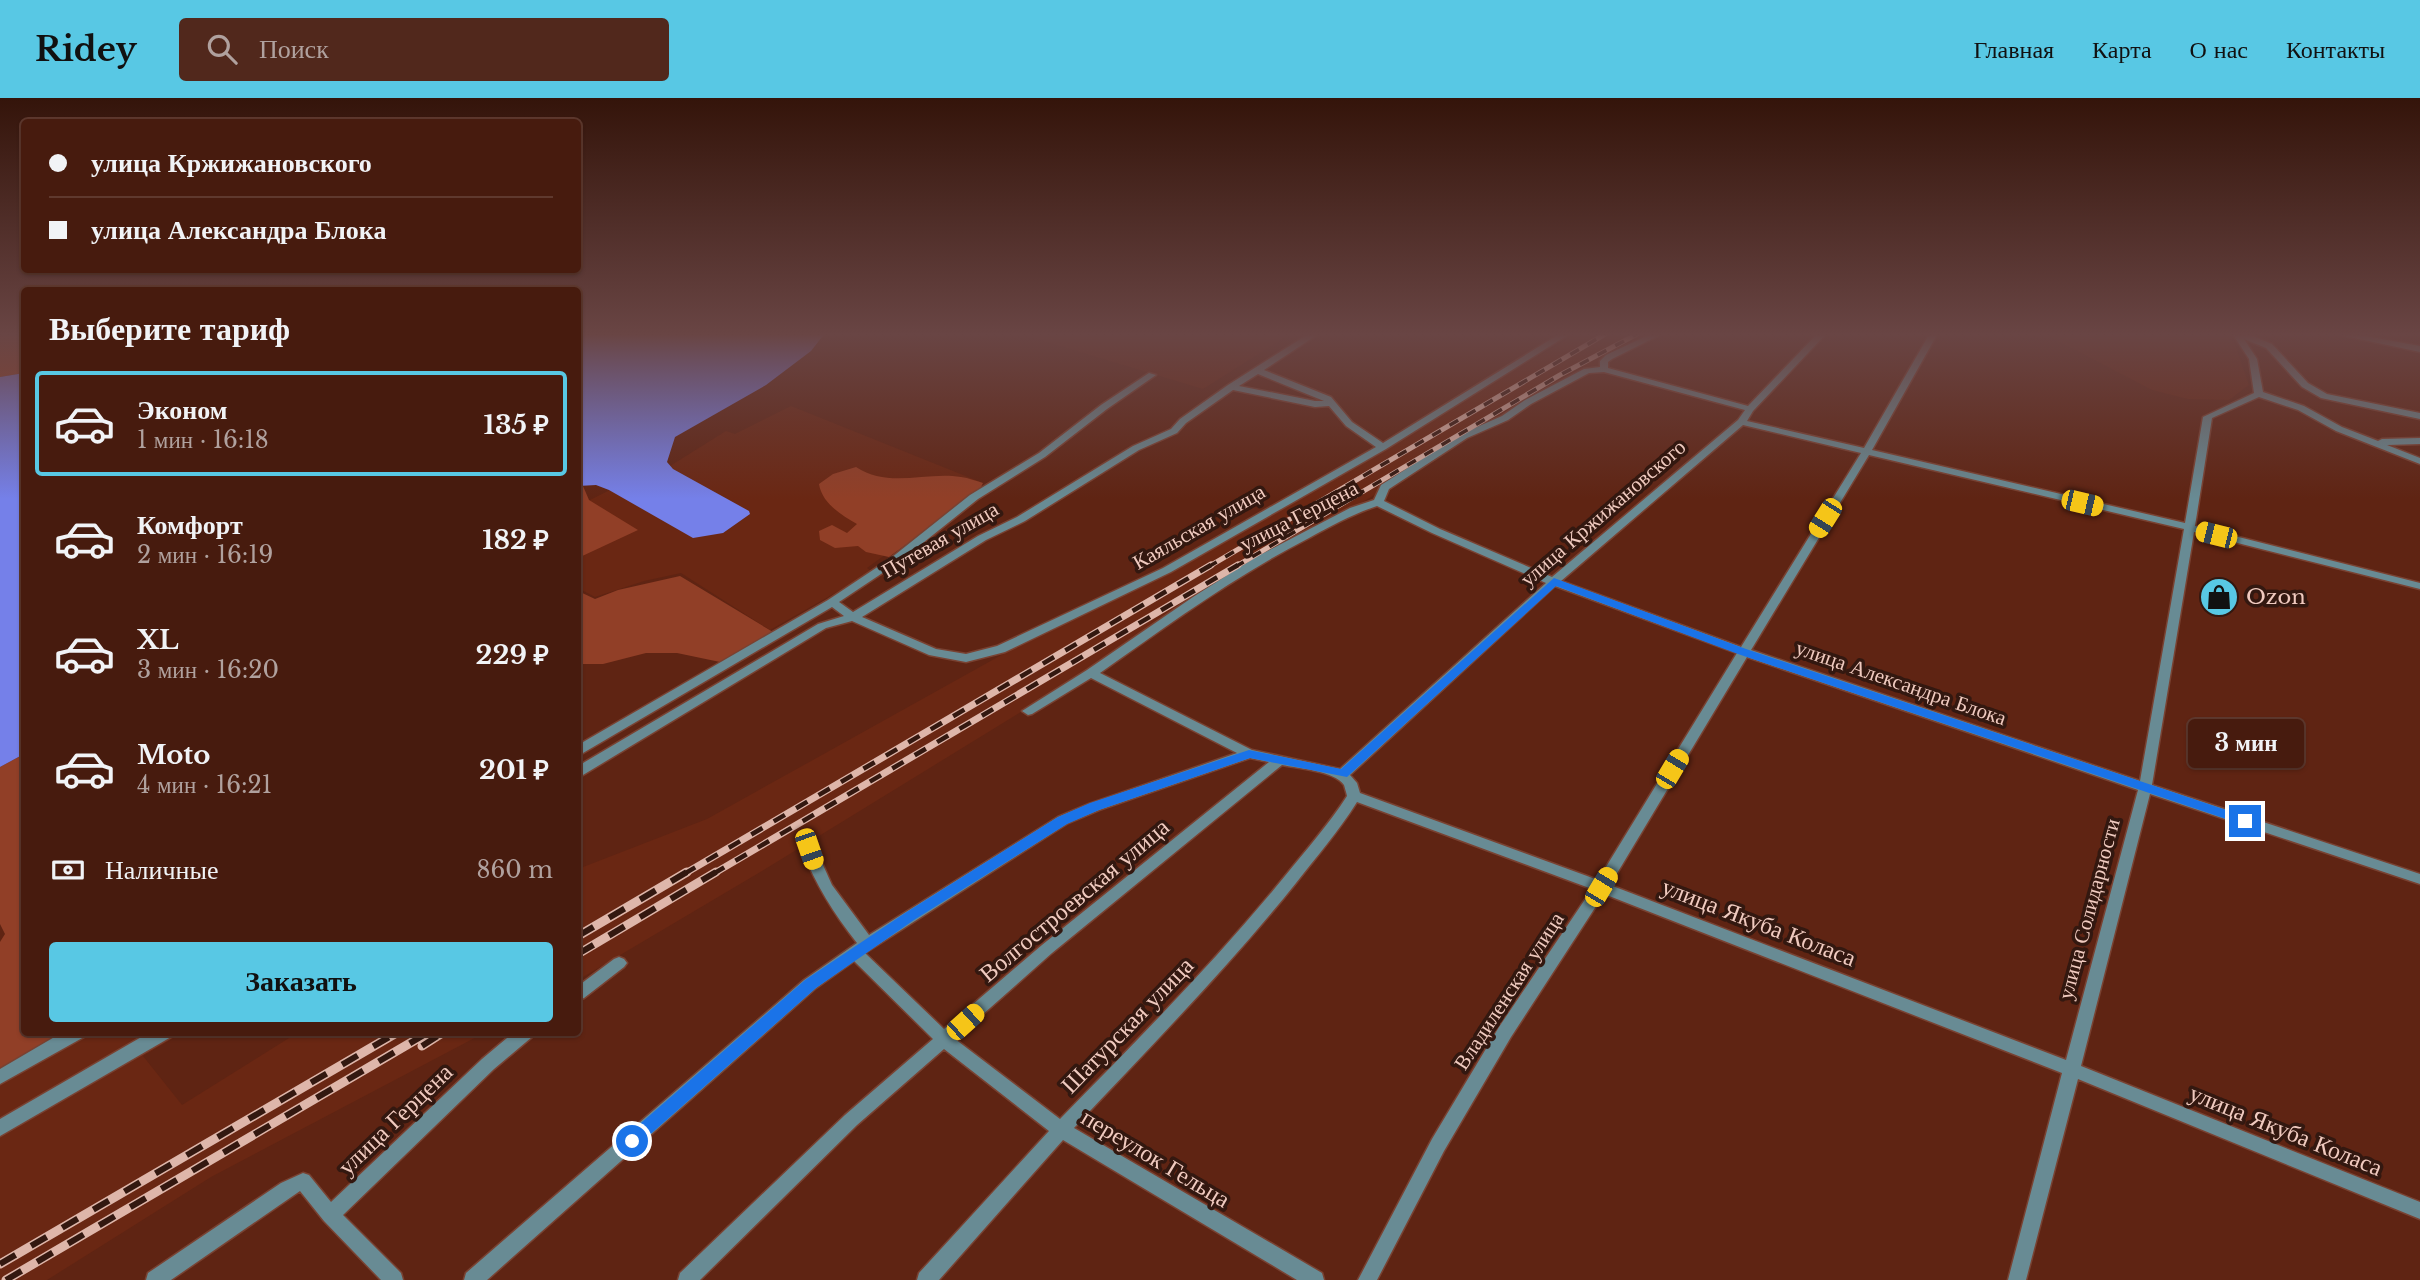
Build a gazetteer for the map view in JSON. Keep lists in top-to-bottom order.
{
  "streets": {
    "street": [
      "улица Кржижановского",
      "улица Герцена",
      "Каяльская улица",
      "Путевая улица",
      "улица Александра Блока",
      "Волгостроевская улица",
      "улица Солидарности",
      "улица Якуба Коласа",
      "Владиленская улица",
      "Шатурская улица",
      "переулок Гельца"
    ]
  },
  "crossings": [
    ["улица Кржижановского", "улица Александра Блока"],
    ["улица Герцена", "улица Александра Блока"],
    ["Каяльская улица", "Путевая улица"],
    ["улица Александра Блока", "улица Солидарности"],
    ["улица Александра Блока", "Владиленская улица"],
    ["Волгостроевская улица", "переулок Гельца"],
    ["улица Солидарности", "улица Якуба Коласа"],
    ["улица Якуба Коласа", "Владиленская улица"],
    ["улица Якуба Коласа", "Шатурская улица"],
    ["Шатурская улица", "переулок Гельца"]
  ],
  "places": {
    "shop": ["Ozon"]
  },
  "page": {
    "header": "Ridey",
    "search": "Поиск",
    "nav": [
      "Главная",
      "Карта",
      "О нас",
      "Контакты"
    ],
    "banner": ["улица Кржижановского", "улица Александра Блока"],
    "heading": "Выберите тариф",
    "list": [
      {
        "name": "Эконом",
        "note": "1 мин · 16:18",
        "value": "135 ₽"
      },
      {
        "name": "Комфорт",
        "note": "2 мин · 16:19",
        "value": "182 ₽"
      },
      {
        "name": "XL",
        "note": "3 мин · 16:20",
        "value": "229 ₽"
      },
      {
        "name": "Moto",
        "note": "4 мин · 16:21",
        "value": "201 ₽"
      }
    ],
    "bubble": "3 мин",
    "pay": ["Наличные", "860 m"],
    "buttons": "Заказать"
  }
}
